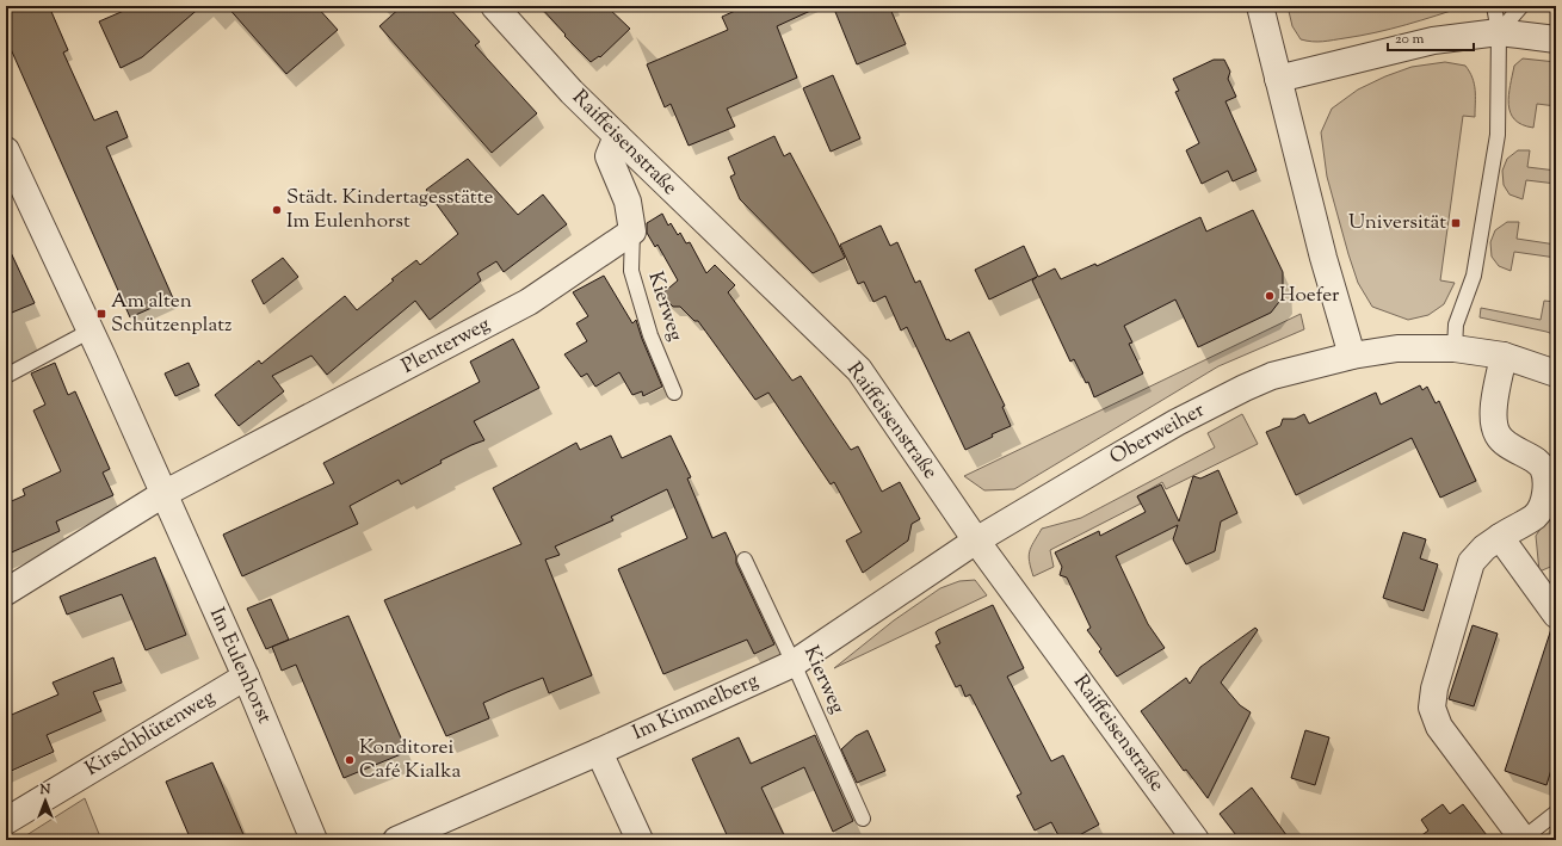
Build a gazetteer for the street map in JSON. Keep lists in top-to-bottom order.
{
  "streets": {
    "street": [
      "Raiffeisenstraße",
      "Plenterweg",
      "Oberweiher",
      "Im Eulenhorst",
      "Im Kimmelberg",
      "Kirschblütenweg"
    ],
    "lane": ["Kierweg"]
  },
  "crossings": [
    ["Raiffeisenstraße", "Oberweiher"],
    ["Raiffeisenstraße", "Im Kimmelberg"],
    ["Kierweg", "Plenterweg"],
    ["Kierweg", "Im Kimmelberg"],
    ["Plenterweg", "Im Eulenhorst"],
    ["Oberweiher", "Im Kimmelberg"],
    ["Im Eulenhorst", "Kirschblütenweg"]
  ],
  "places": {
    "other": ["Städt. Kindertagesstätte Im Eulenhorst", "Hoefer", "Konditorei Café Kialka"],
    "transit": ["Universität", "Am alten Schützenplatz"]
  },
  "scale_bar": "20 m",
  "north": "top"
}
